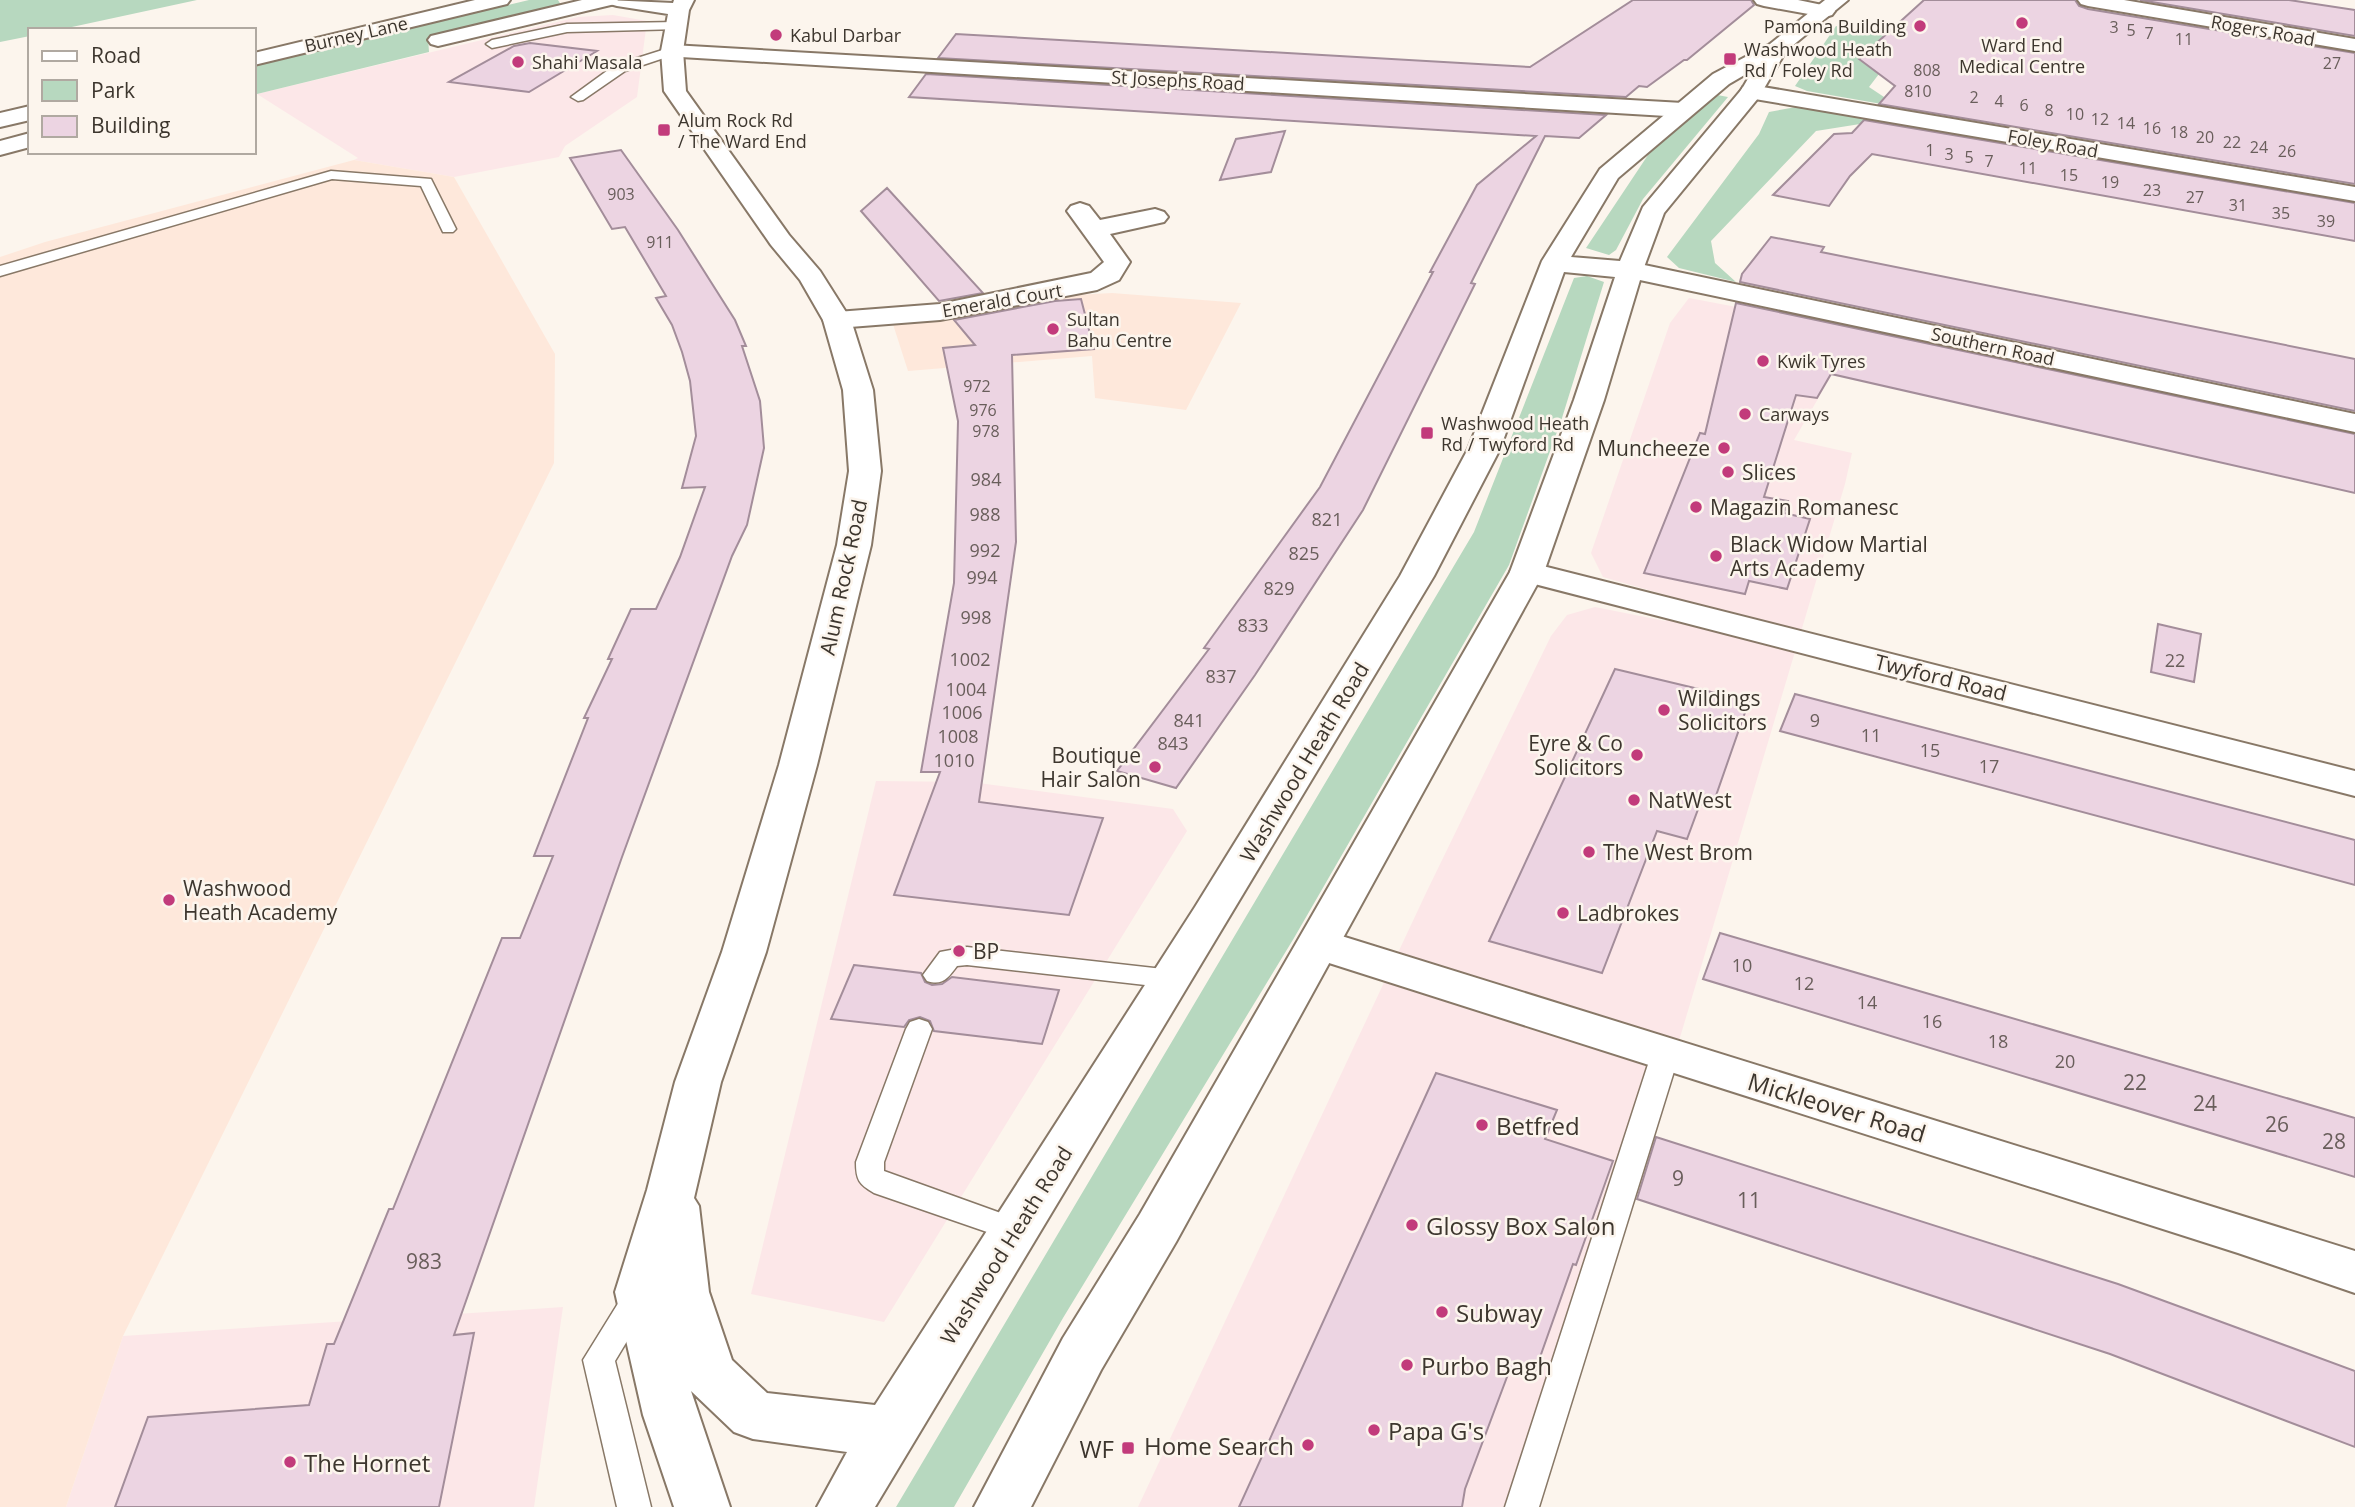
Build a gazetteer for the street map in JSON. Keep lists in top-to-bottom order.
{
  "streets": {
    "street": [
      "Rogers Road",
      "Burney Lane",
      "St Josephs Road",
      "Foley Road",
      "Emerald Court",
      "Southern Road",
      "Alum Rock Road",
      "Twyford Road",
      "Washwood Heath Road",
      "Mickleover Road"
    ]
  },
  "crossings": [
    ["St Josephs Road", "Alum Rock Road"],
    ["St Josephs Road", "Washwood Heath Road"],
    ["Foley Road", "Washwood Heath Road"],
    ["Emerald Court", "Alum Rock Road"],
    ["Southern Road", "Washwood Heath Road"],
    ["Alum Rock Road", "Washwood Heath Road"],
    ["Twyford Road", "Washwood Heath Road"],
    ["Washwood Heath Road", "Mickleover Road"]
  ],
  "places": {
    "other": [
      "Ward End Medical Centre",
      "Pamona Building",
      "Kabul Darbar",
      "Shahi Masala",
      "Sultan Bahu Centre",
      "Kwik Tyres",
      "Carways",
      "Muncheeze",
      "Slices",
      "Magazin Romanesc",
      "Black Widow Martial Arts Academy",
      "Wildings Solicitors",
      "Eyre & Co Solicitors",
      "Boutique Hair Salon",
      "NatWest",
      "The West Brom",
      "Washwood Heath Academy",
      "Ladbrokes",
      "BP",
      "Betfred",
      "Glossy Box Salon",
      "Subway",
      "Purbo Bagh",
      "Papa G's",
      "Home Search",
      "The Hornet"
    ],
    "transit": [
      "Washwood Heath Rd / Foley Rd",
      "Alum Rock Rd / The Ward End",
      "Washwood Heath Rd / Twyford Rd",
      "WF"
    ]
  },
  "house_numbers": [
    "3",
    "5",
    "7",
    "11",
    "27",
    "808",
    "810",
    "2",
    "4",
    "6",
    "8",
    "10",
    "12",
    "14",
    "16",
    "18",
    "20",
    "22",
    "24",
    "1",
    "26",
    "3",
    "5",
    "7",
    "11",
    "15",
    "19",
    "23",
    "903",
    "27",
    "31",
    "35",
    "39",
    "911",
    "972",
    "976",
    "978",
    "984",
    "988",
    "821",
    "992",
    "825",
    "994",
    "829",
    "998",
    "833",
    "1002",
    "22",
    "837",
    "1004",
    "1006",
    "841",
    "9",
    "11",
    "1008",
    "843",
    "15",
    "1010",
    "17",
    "10",
    "12",
    "14",
    "16",
    "18",
    "20",
    "22",
    "24",
    "26",
    "28",
    "9",
    "11",
    "983"
  ],
  "legend": ["Road", "Park", "Building"]
}
